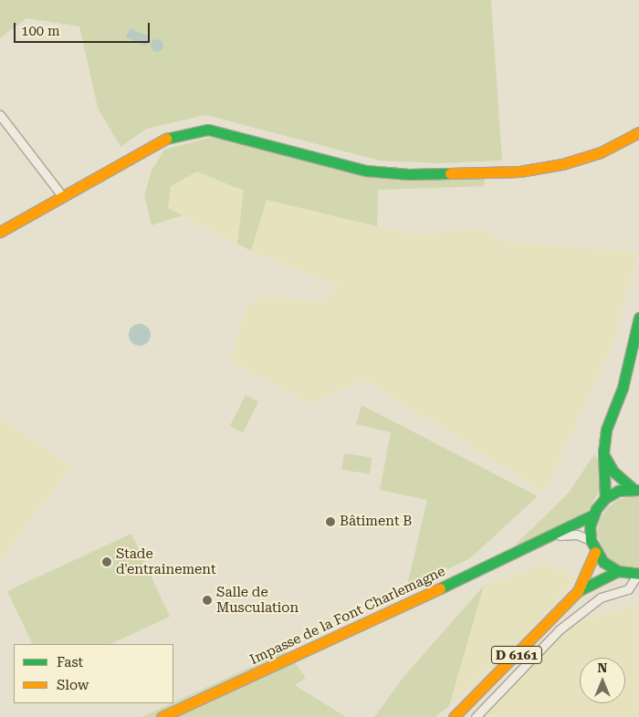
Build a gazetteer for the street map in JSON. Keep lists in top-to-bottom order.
{
  "streets": {
    "street": ["Impasse de la Font Charlemagne", "D 6161"]
  },
  "places": ["Bâtiment B", "Stade d'entrainement", "Salle de Musculation"],
  "legend": ["Fast", "Slow"],
  "scale_bar": "100 m",
  "north": "top"
}
